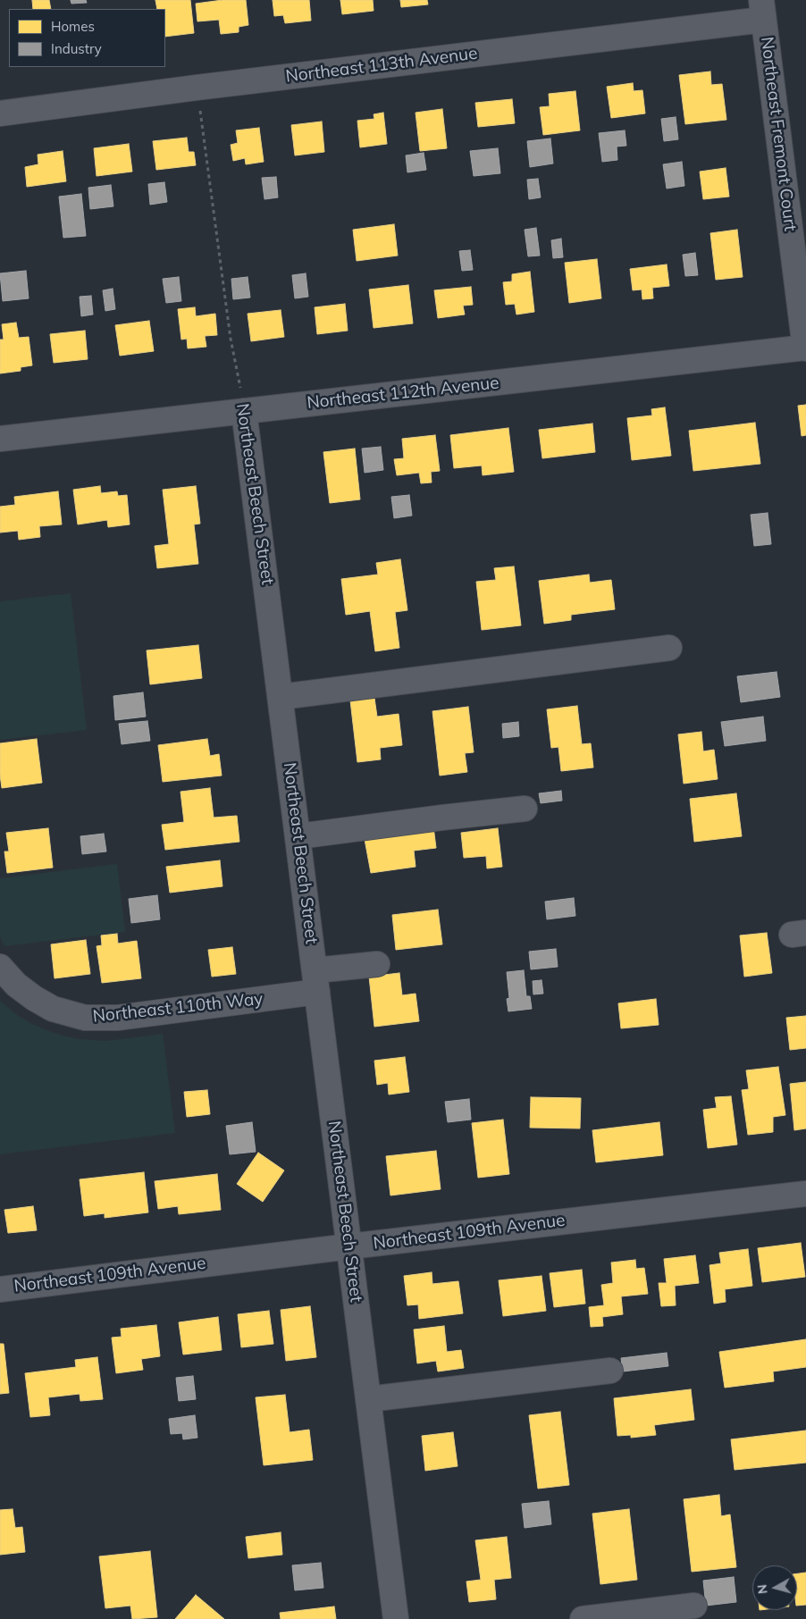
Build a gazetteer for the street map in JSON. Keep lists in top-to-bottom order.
{
  "streets": {
    "street": [
      "Northeast 113th Avenue",
      "Northeast Fremont Court",
      "Northeast 112th Avenue",
      "Northeast Beech Street",
      "Northeast 110th Way",
      "Northeast 109th Avenue"
    ]
  },
  "crossings": [
    ["Northeast 113th Avenue", "Northeast Fremont Court"],
    ["Northeast 113th Avenue", "Northeast Beech Street"],
    ["Northeast Fremont Court", "Northeast 112th Avenue"],
    ["Northeast 112th Avenue", "Northeast Beech Street"],
    ["Northeast Beech Street", "Northeast 110th Way"],
    ["Northeast Beech Street", "Northeast 109th Avenue"]
  ],
  "legend": ["Homes", "Industry"],
  "north": "left"
}
